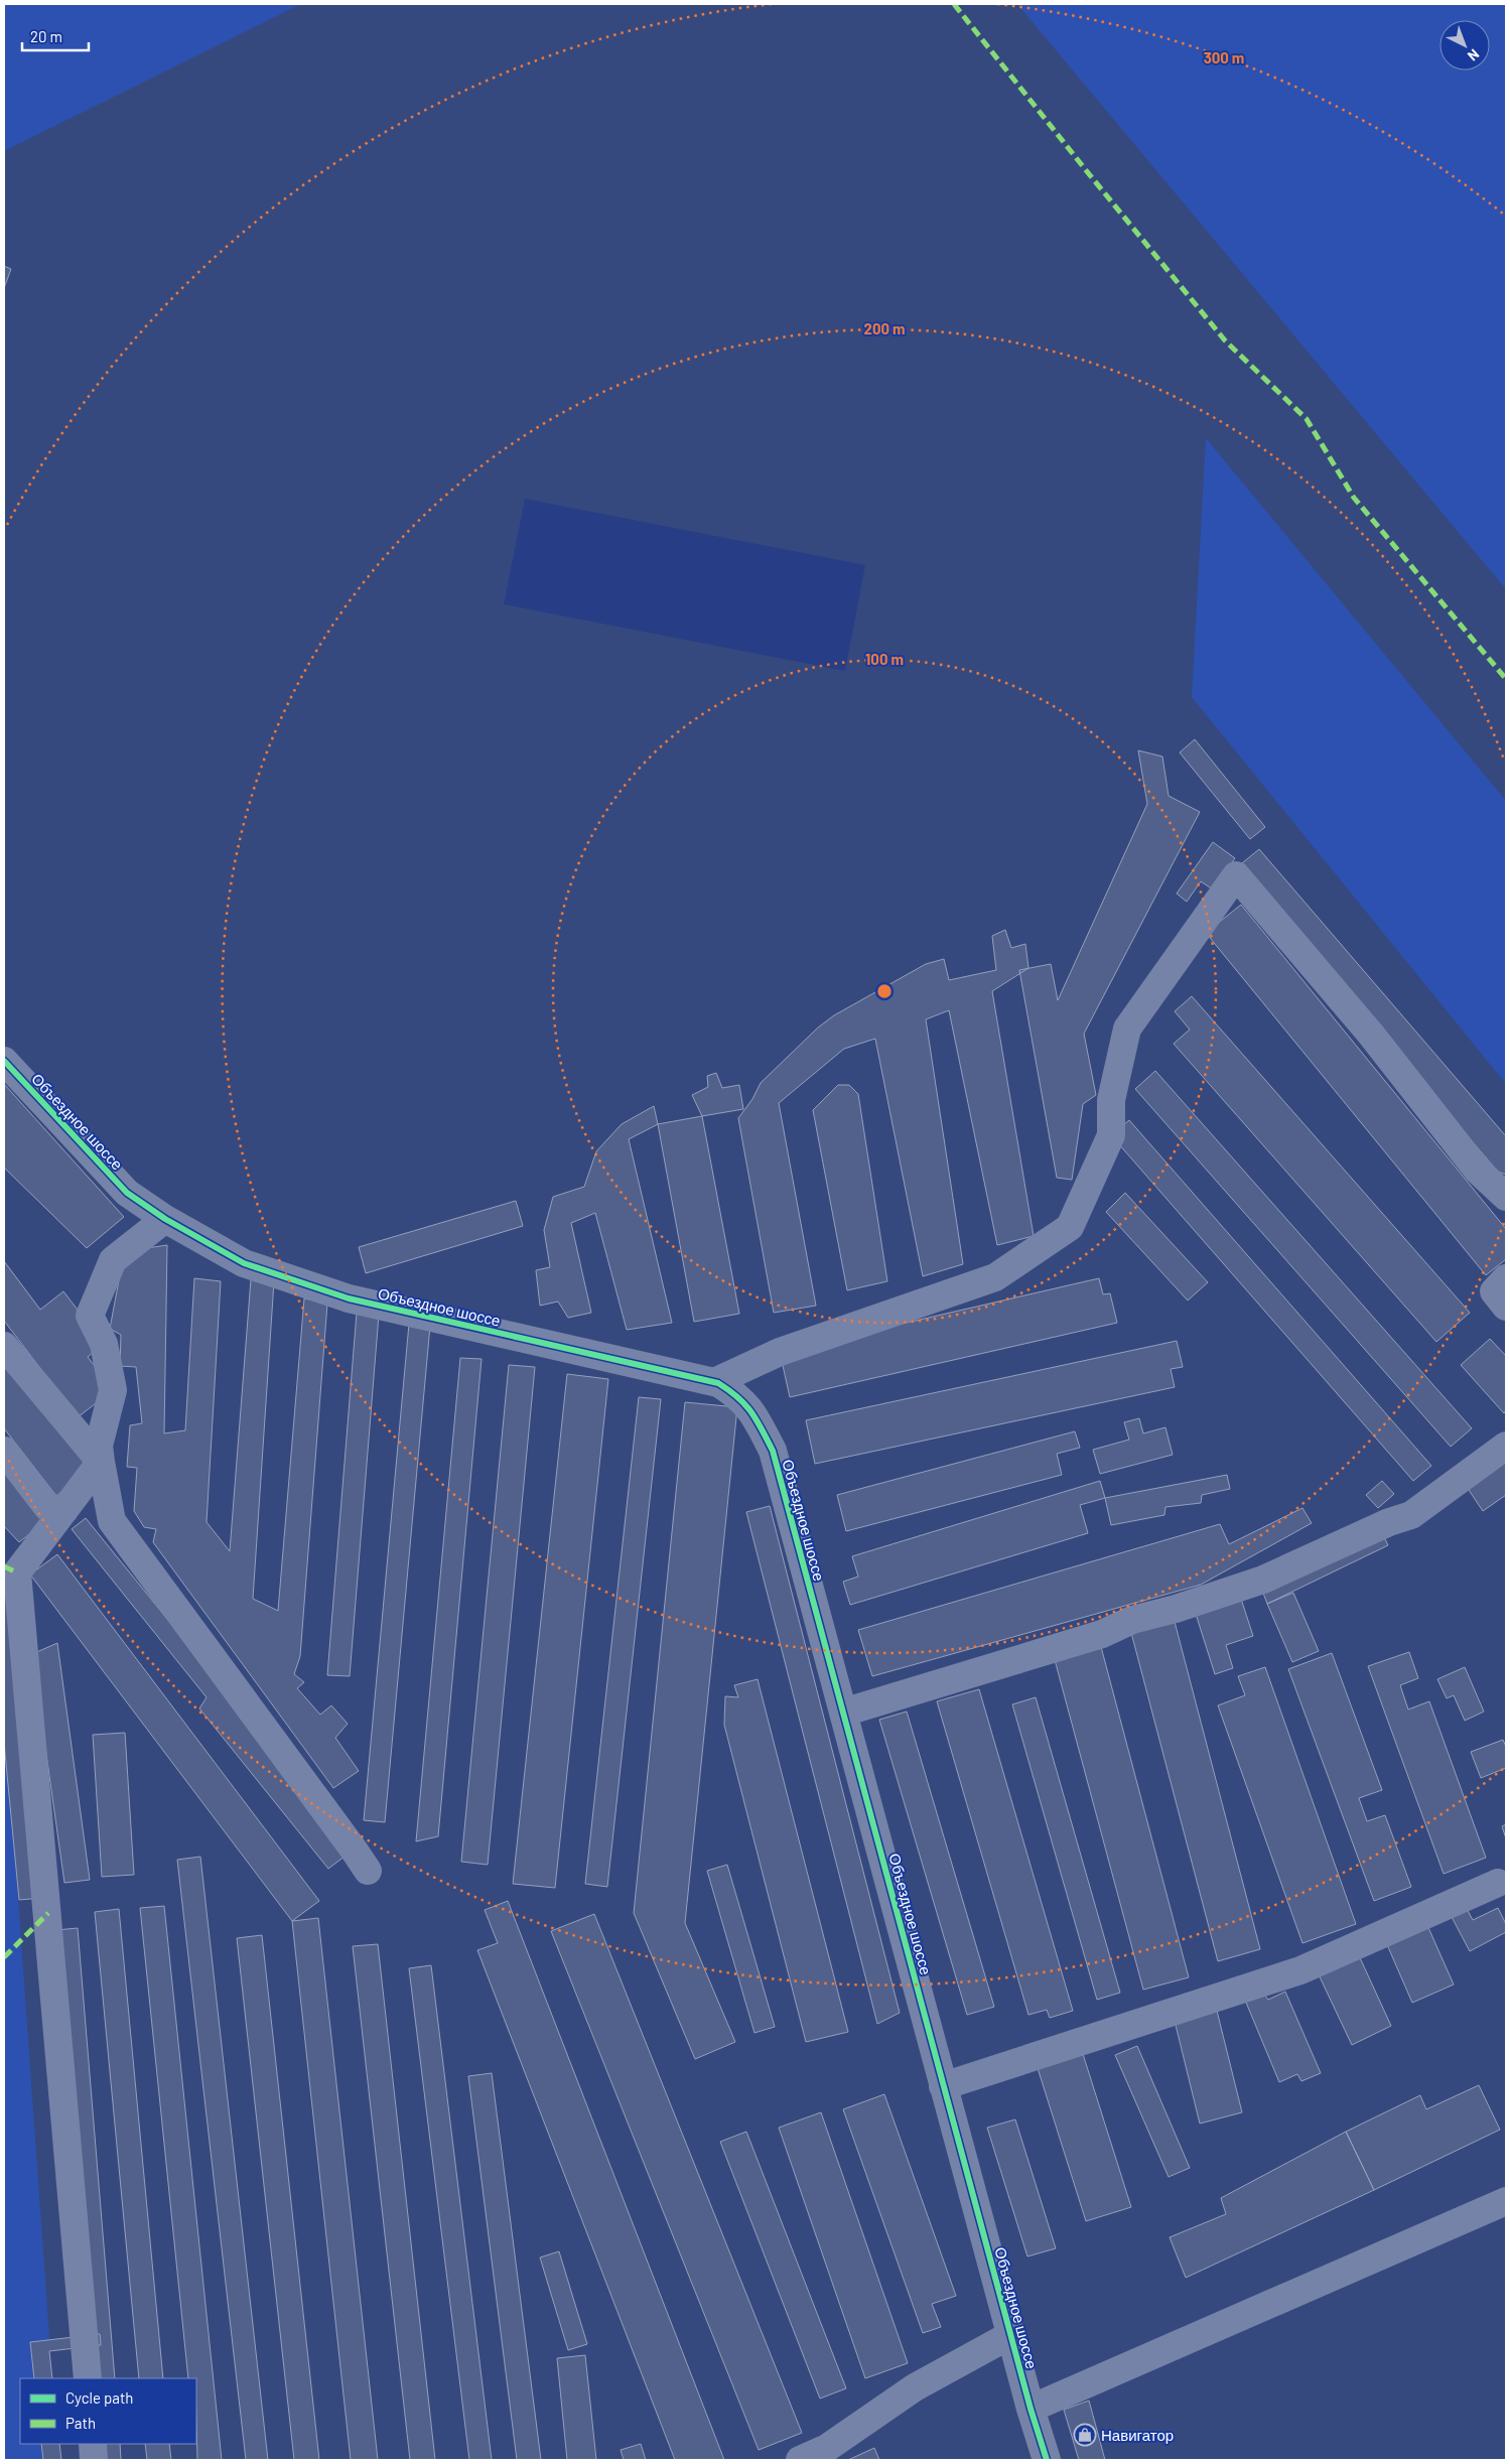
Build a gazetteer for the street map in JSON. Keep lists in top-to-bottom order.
{
  "streets": {
    "street": ["Объездное шоссе"]
  },
  "places": {
    "shop": ["Навигатор"]
  },
  "legend": ["Cycle path", "Path"],
  "scale_bar": "20 m",
  "north": "bottom right",
  "rings": ["300 m", "200 m", "100 m"]
}
